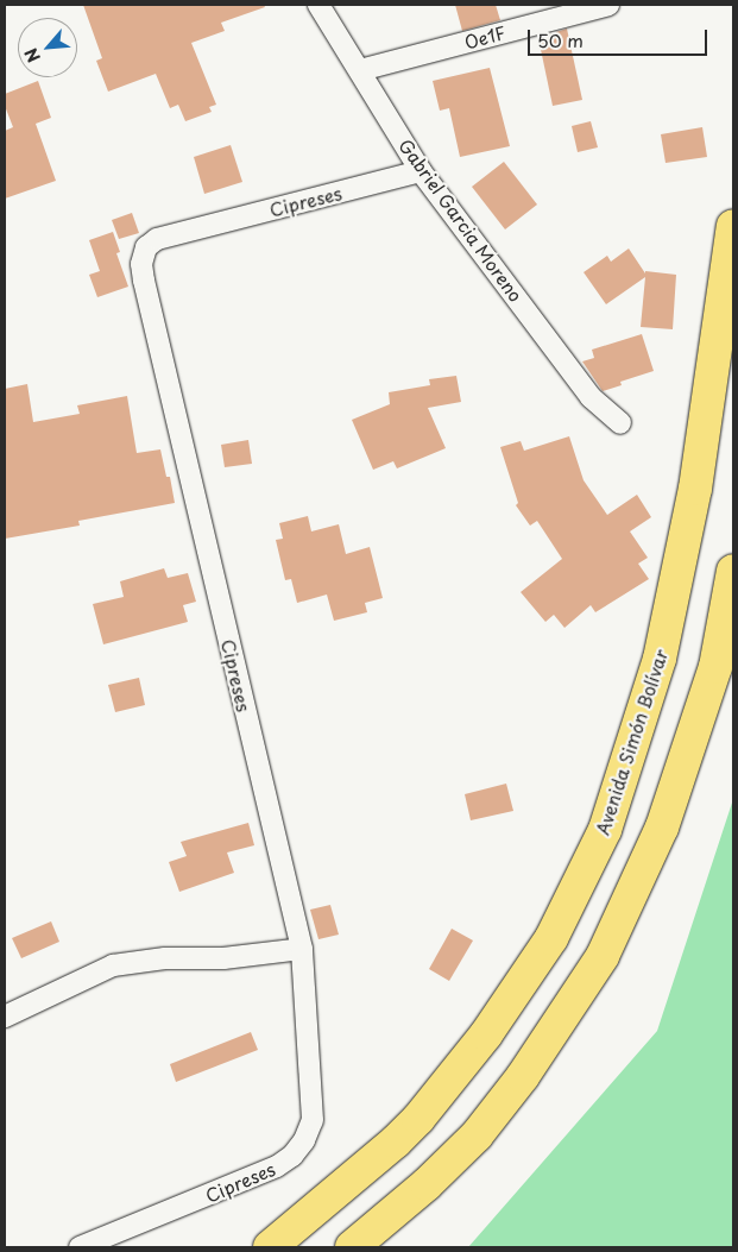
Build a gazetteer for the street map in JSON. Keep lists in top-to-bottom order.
{
  "streets": {
    "highway": ["Avenida Simón Bolívar"],
    "street": ["Oe1F", "Cipreses", "Gabriel Garcia Moreno"]
  },
  "crossings": [
    ["Oe1F", "Gabriel Garcia Moreno"],
    ["Cipreses", "Gabriel Garcia Moreno"]
  ],
  "scale_bar": "50 m",
  "north": "bottom left"
}
